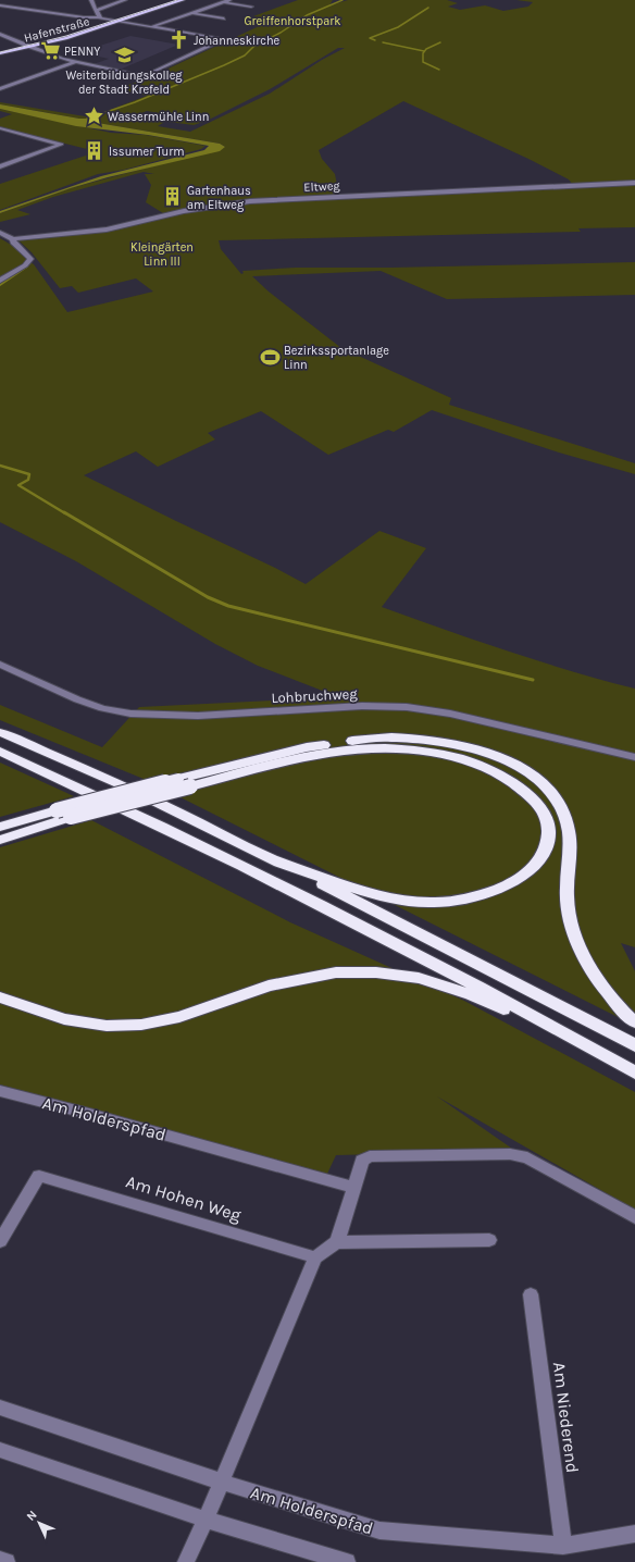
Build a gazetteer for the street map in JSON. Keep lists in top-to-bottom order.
{
  "streets": {
    "main road": ["Hafenstraße"],
    "street": [
      "Eltweg",
      "Lohbruchweg",
      "Am Holderspfad",
      "Am Hohen Weg",
      "Am Niederend"
    ]
  },
  "crossings": [
    ["Am Holderspfad", "Am Niederend"]
  ],
  "parks": ["Greiffenhorstpark", "Kleingärten Linn III"],
  "places": {
    "church": ["Johanneskirche"],
    "supermarket": ["PENNY"],
    "school or university": ["Weiterbildungskolleg der Stadt Krefeld"],
    "place": ["Wassermühle Linn"],
    "building": ["Issumer Turm", "Gartenhaus am Eltweg"],
    "sports": ["Bezirkssportanlage Linn"]
  },
  "north": "top left"
}
